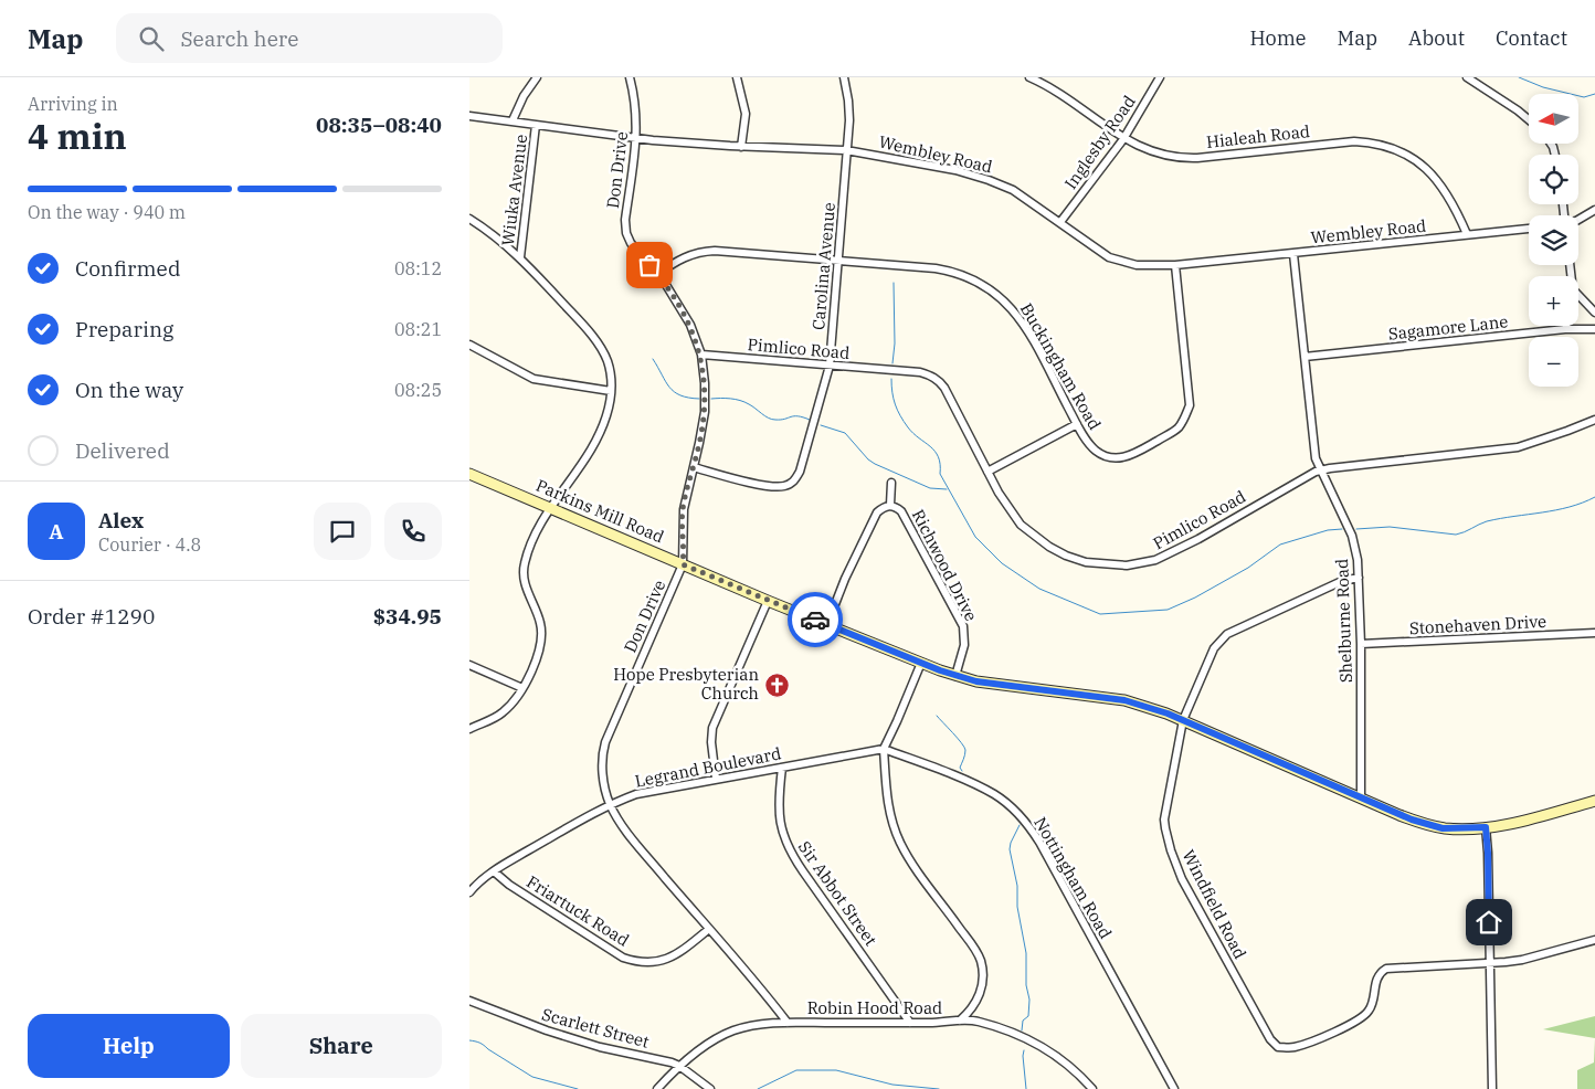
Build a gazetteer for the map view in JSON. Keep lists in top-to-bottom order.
{
  "streets": {
    "street": [
      "Hialeah Road",
      "Inglesby Road",
      "Wembley Road",
      "Don Drive",
      "Wiuka Avenue",
      "Carolina Avenue",
      "Sagamore Lane",
      "Pimlico Road",
      "Buckingham Road",
      "Parkins Mill Road",
      "Richwood Drive",
      "Shelburne Road",
      "Stonehaven Drive",
      "Legrand Boulevard",
      "Nottingham Road",
      "Sir Abbot Street",
      "Windfield Road",
      "Friartuck Road",
      "Robin Hood Road",
      "Scarlett Street"
    ]
  },
  "crossings": [
    ["Hialeah Road", "Inglesby Road"],
    ["Hialeah Road", "Wembley Road"],
    ["Inglesby Road", "Wembley Road"],
    ["Wembley Road", "Don Drive"],
    ["Wembley Road", "Wiuka Avenue"],
    ["Wembley Road", "Carolina Avenue"],
    ["Wembley Road", "Buckingham Road"],
    ["Wembley Road", "Shelburne Road"],
    ["Don Drive", "Carolina Avenue"],
    ["Don Drive", "Pimlico Road"],
    ["Don Drive", "Buckingham Road"],
    ["Don Drive", "Parkins Mill Road"],
    ["Don Drive", "Legrand Boulevard"],
    ["Don Drive", "Friartuck Road"],
    ["Don Drive", "Robin Hood Road"],
    ["Carolina Avenue", "Pimlico Road"],
    ["Carolina Avenue", "Buckingham Road"],
    ["Sagamore Lane", "Shelburne Road"],
    ["Pimlico Road", "Shelburne Road"],
    ["Parkins Mill Road", "Richwood Drive"],
    ["Parkins Mill Road", "Shelburne Road"],
    ["Parkins Mill Road", "Windfield Road"],
    ["Shelburne Road", "Stonehaven Drive"],
    ["Shelburne Road", "Windfield Road"],
    ["Legrand Boulevard", "Nottingham Road"],
    ["Legrand Boulevard", "Sir Abbot Street"],
    ["Legrand Boulevard", "Friartuck Road"],
    ["Sir Abbot Street", "Robin Hood Road"],
    ["Robin Hood Road", "Scarlett Street"]
  ],
  "places": {
    "church": ["Hope Presbyterian Church"]
  },
  "north": "left",
  "page": {
    "header": "Map",
    "search": "Search here",
    "nav": [
      "Home",
      "Map",
      "About",
      "Contact"
    ],
    "heading": ["4 min", "Arriving in", "08:35–08:40"],
    "panel": [
      "Alex",
      "Courier · 4.8",
      "Order #1290",
      "$34.95"
    ],
    "map_buttons": ["+", "−"],
    "bar": "On the way · 940 m",
    "list": [
      ["Confirmed", "08:12"],
      ["Preparing", "08:21"],
      ["On the way", "08:25"],
      "Delivered"
    ],
    "round": "A",
    "buttons": ["Help", "Share"]
  }
}
